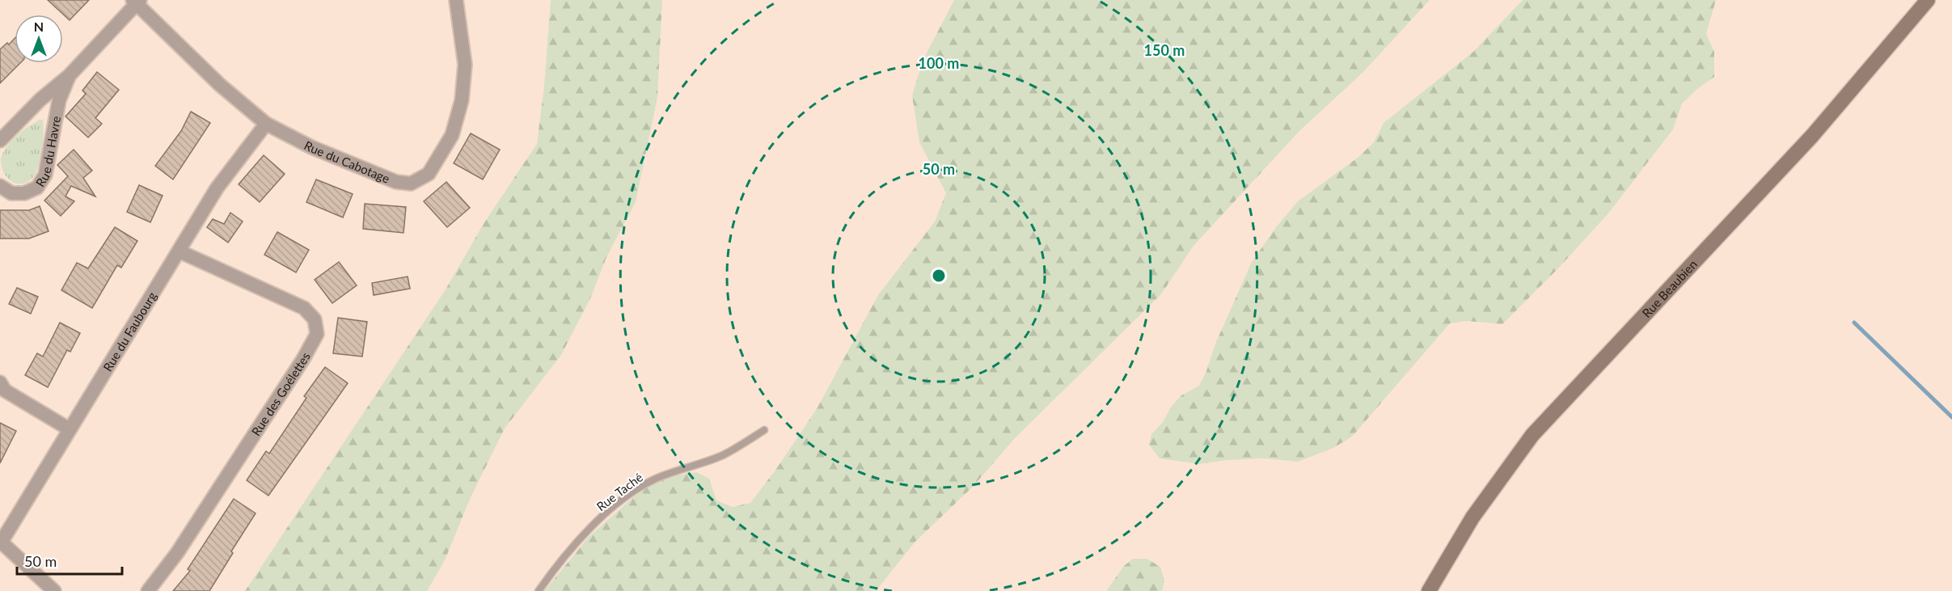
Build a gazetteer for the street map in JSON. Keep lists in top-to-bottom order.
{
  "streets": {
    "main road": ["Rue Beaubien"],
    "street": [
      "Rue du Havre",
      "Rue du Cabotage",
      "Rue du Faubourg",
      "Rue des Goélettes"
    ],
    "lane": ["Rue Taché"]
  },
  "crossings": [
    ["Rue du Havre", "Rue du Cabotage"],
    ["Rue du Cabotage", "Rue du Faubourg"],
    ["Rue du Faubourg", "Rue des Goélettes"]
  ],
  "scale_bar": "50 m",
  "north": "top",
  "rings": ["150 m", "100 m", "50 m"]
}
